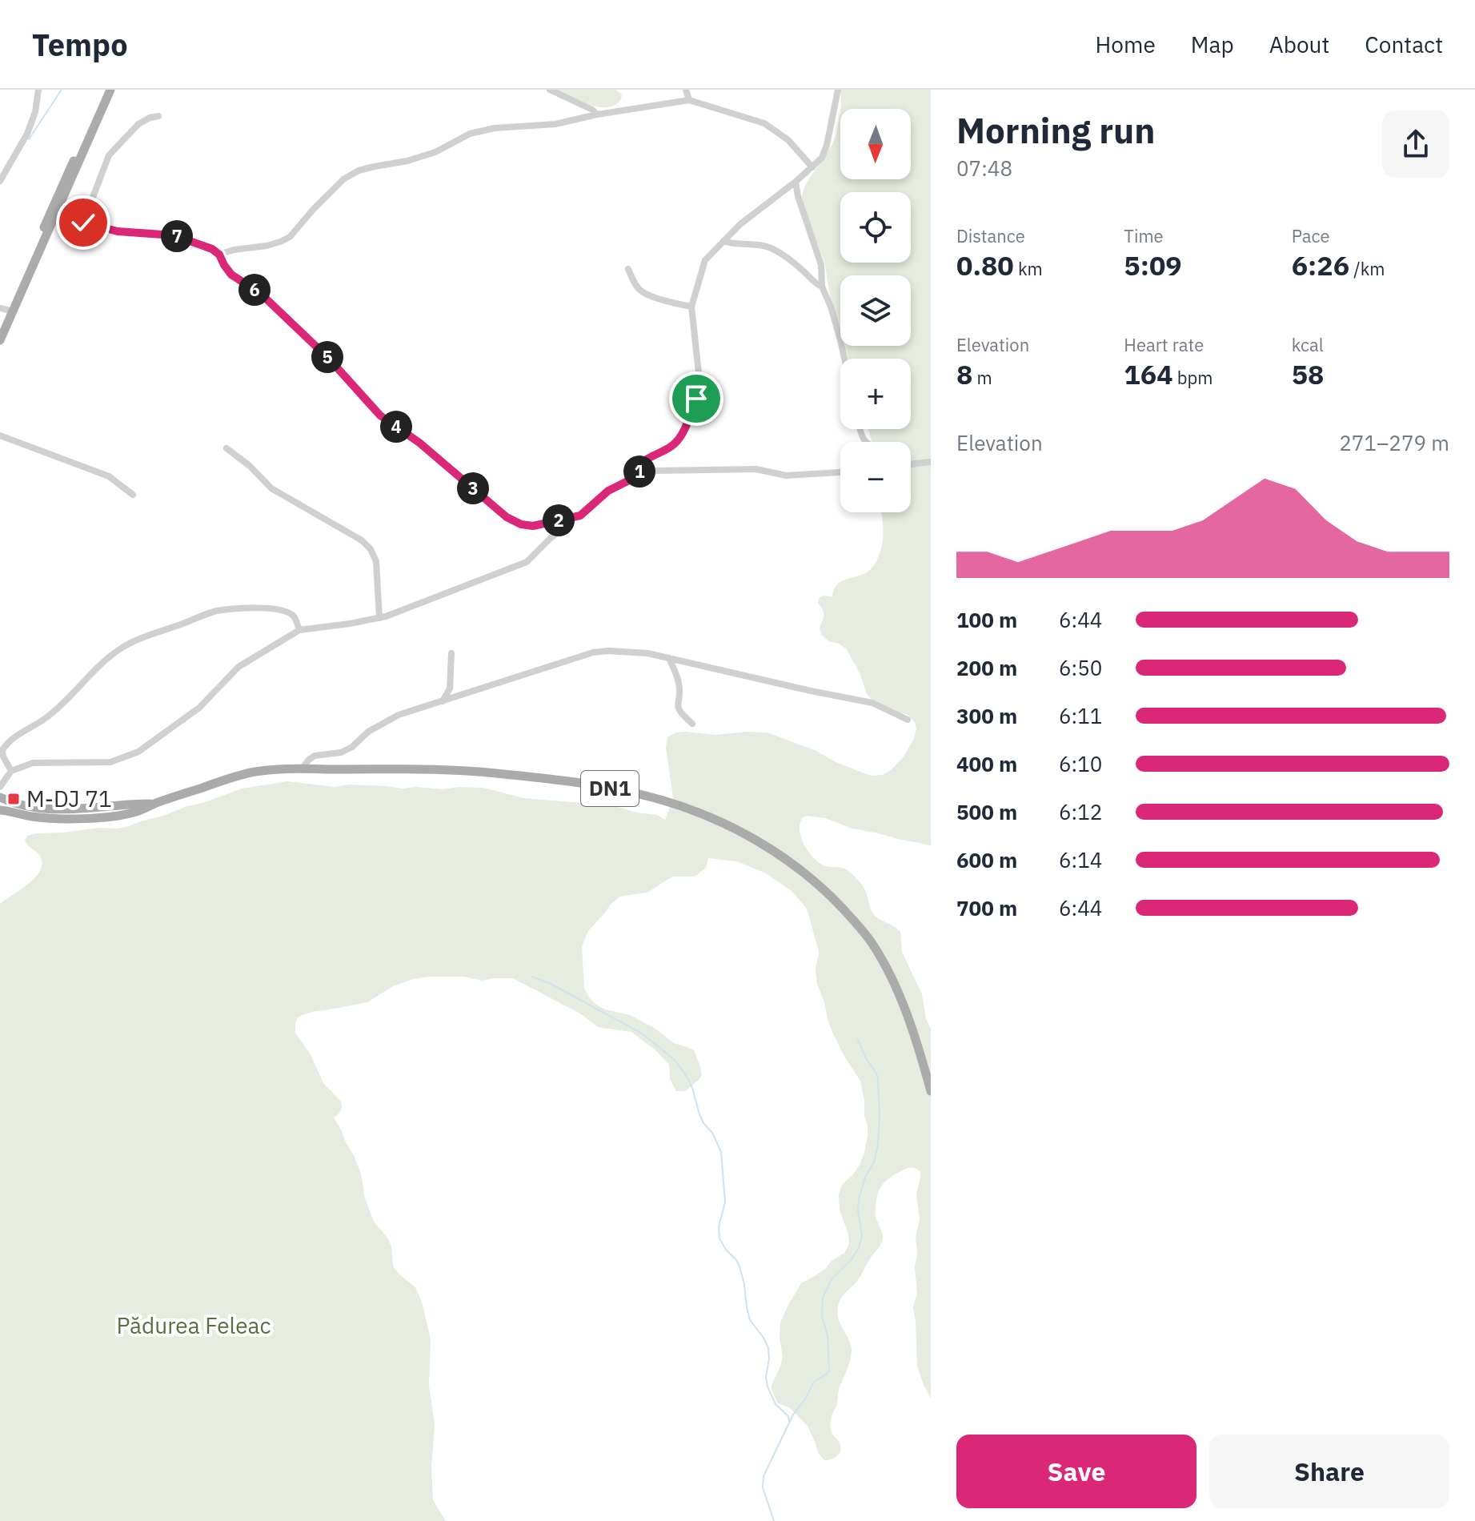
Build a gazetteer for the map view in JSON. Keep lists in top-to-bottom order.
{
  "streets": {
    "main road": ["DN1"]
  },
  "parks": ["Pădurea Feleac"],
  "places": {
    "transit": ["M-DJ 71"]
  },
  "north": "bottom",
  "page": {
    "header": "Tempo",
    "nav": [
      "Home",
      "Map",
      "About",
      "Contact"
    ],
    "heading": ["Morning run", "07:48"],
    "map_buttons": ["+", "−"],
    "stats": [
      ["Distance", "0.80 km"],
      ["Time", "5:09"],
      ["Pace", "6:26 /km"],
      ["Elevation", "8 m"],
      ["Heart rate", "164 bpm"],
      ["kcal", "58"]
    ],
    "pins": [
      "7",
      "6",
      "5",
      "4",
      "1",
      "3",
      "2"
    ],
    "chart": ["Elevation", "271–279 m"],
    "list": [
      {
        "name": "100 m",
        "note": "6:44"
      },
      {
        "name": "200 m",
        "note": "6:50"
      },
      {
        "name": "300 m",
        "note": "6:11"
      },
      {
        "name": "400 m",
        "note": "6:10"
      },
      {
        "name": "500 m",
        "note": "6:12"
      },
      {
        "name": "600 m",
        "note": "6:14"
      },
      {
        "name": "700 m",
        "note": "6:44"
      }
    ],
    "buttons": ["Save", "Share"]
  }
}
